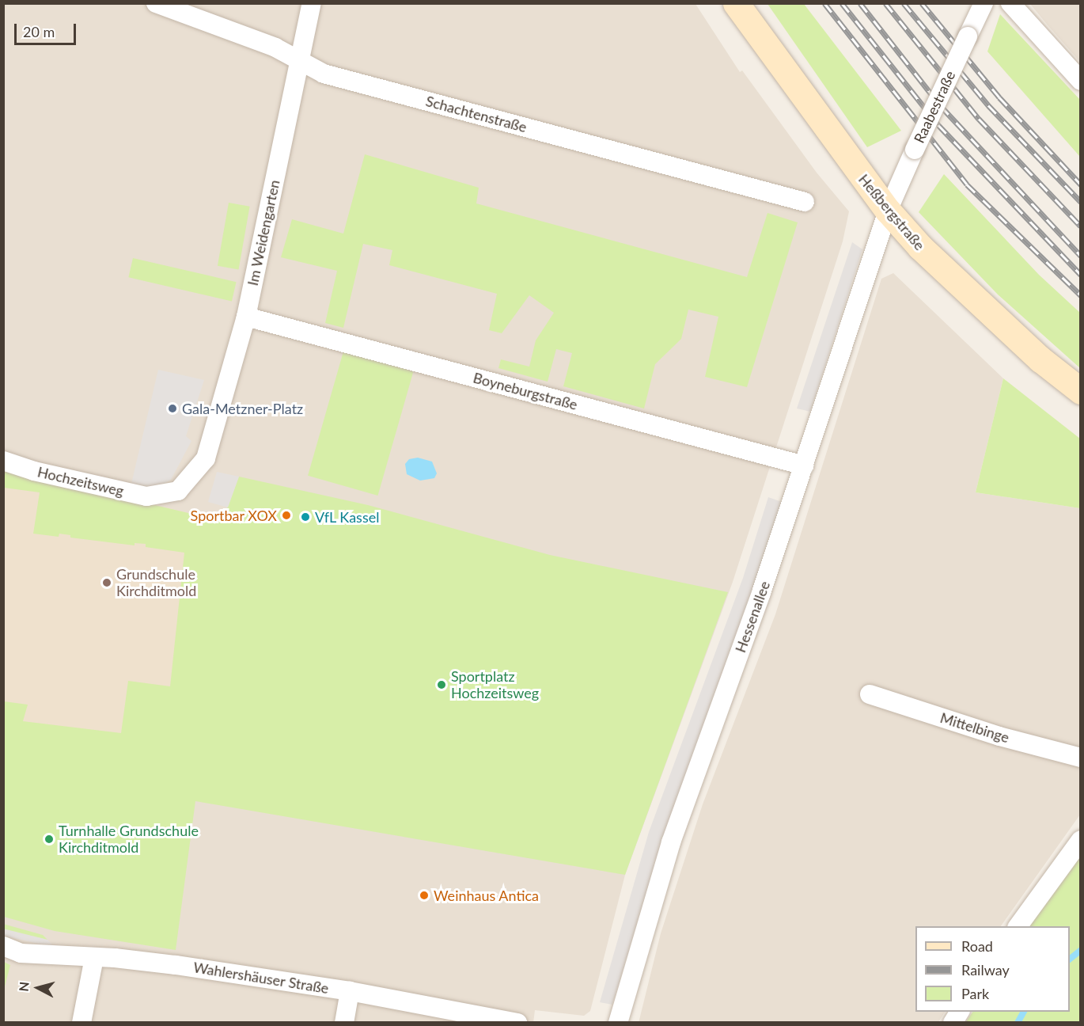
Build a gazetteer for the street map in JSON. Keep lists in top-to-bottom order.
{
  "streets": {
    "main road": ["Heßbergstraße"],
    "street": [
      "Raabestraße",
      "Schachtenstraße",
      "Im Weidengarten",
      "Boyneburgstraße",
      "Hochzeitsweg",
      "Hessenallee",
      "Mittelbinge",
      "Wahlershäuser Straße"
    ]
  },
  "crossings": [
    ["Raabestraße", "Heßbergstraße"],
    ["Raabestraße", "Hessenallee"],
    ["Schachtenstraße", "Im Weidengarten"],
    ["Heßbergstraße", "Hessenallee"],
    ["Im Weidengarten", "Boyneburgstraße"],
    ["Im Weidengarten", "Hochzeitsweg"],
    ["Boyneburgstraße", "Hessenallee"]
  ],
  "places": [
    "Gala-Metzner-Platz",
    "Sportbar XOX",
    "VfL Kassel",
    "Grundschule Kirchditmold",
    "Sportplatz Hochzeitsweg",
    "Turnhalle Grundschule Kirchditmold",
    "Weinhaus Antica"
  ],
  "legend": ["Road", "Railway", "Park"],
  "scale_bar": "20 m",
  "north": "left"
}
